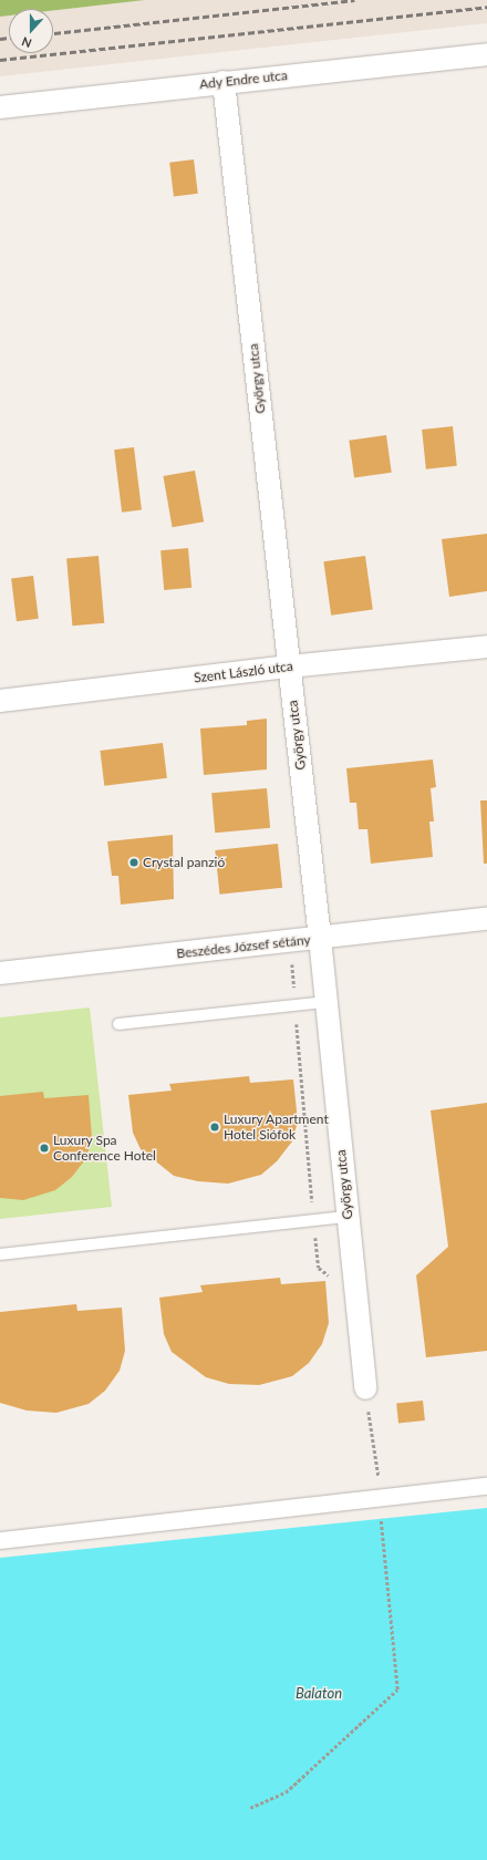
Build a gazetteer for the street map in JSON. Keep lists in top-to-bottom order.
{
  "streets": {
    "street": [
      "Ady Endre utca",
      "György utca",
      "Szent László utca",
      "Beszédes József sétány"
    ]
  },
  "crossings": [
    ["Ady Endre utca", "György utca"],
    ["György utca", "Szent László utca"],
    ["György utca", "Beszédes József sétány"]
  ],
  "water": ["Balaton"],
  "places": ["Crystal panzió", "Luxury Apartment Hotel Siófok", "Luxury Spa Conference Hotel"],
  "north": "bottom"
}
